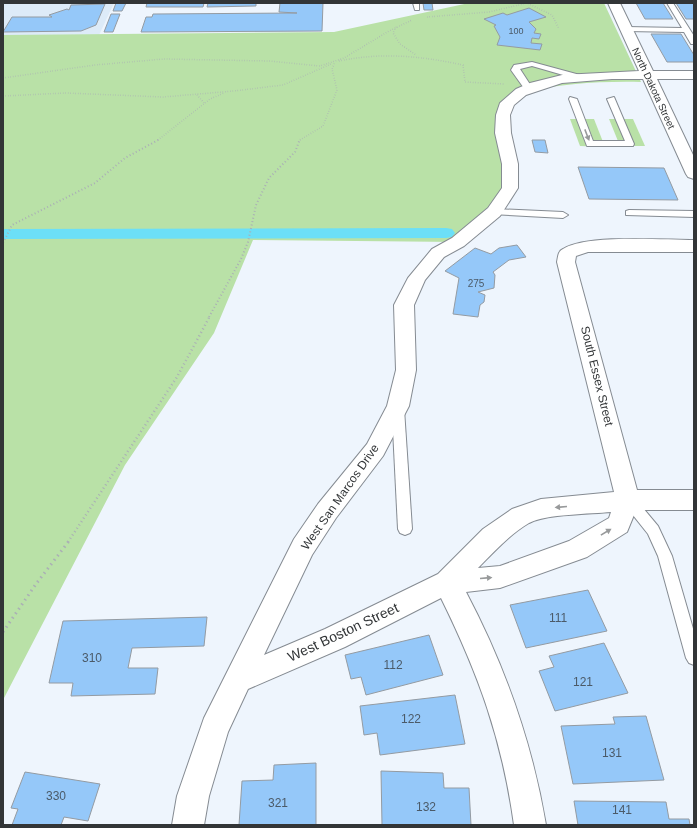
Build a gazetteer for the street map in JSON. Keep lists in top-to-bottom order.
{
  "streets": {
    "street": [
      "North Dakota Street",
      "South Essex Street",
      "West San Marcos Drive",
      "West Boston Street"
    ]
  },
  "crossings": [
    ["North Dakota Street", "West San Marcos Drive"],
    ["South Essex Street", "West Boston Street"],
    ["West San Marcos Drive", "West Boston Street"]
  ],
  "house_numbers": [
    "100",
    "275",
    "111",
    "310",
    "112",
    "121",
    "122",
    "131",
    "330",
    "321",
    "132",
    "141"
  ]
}
